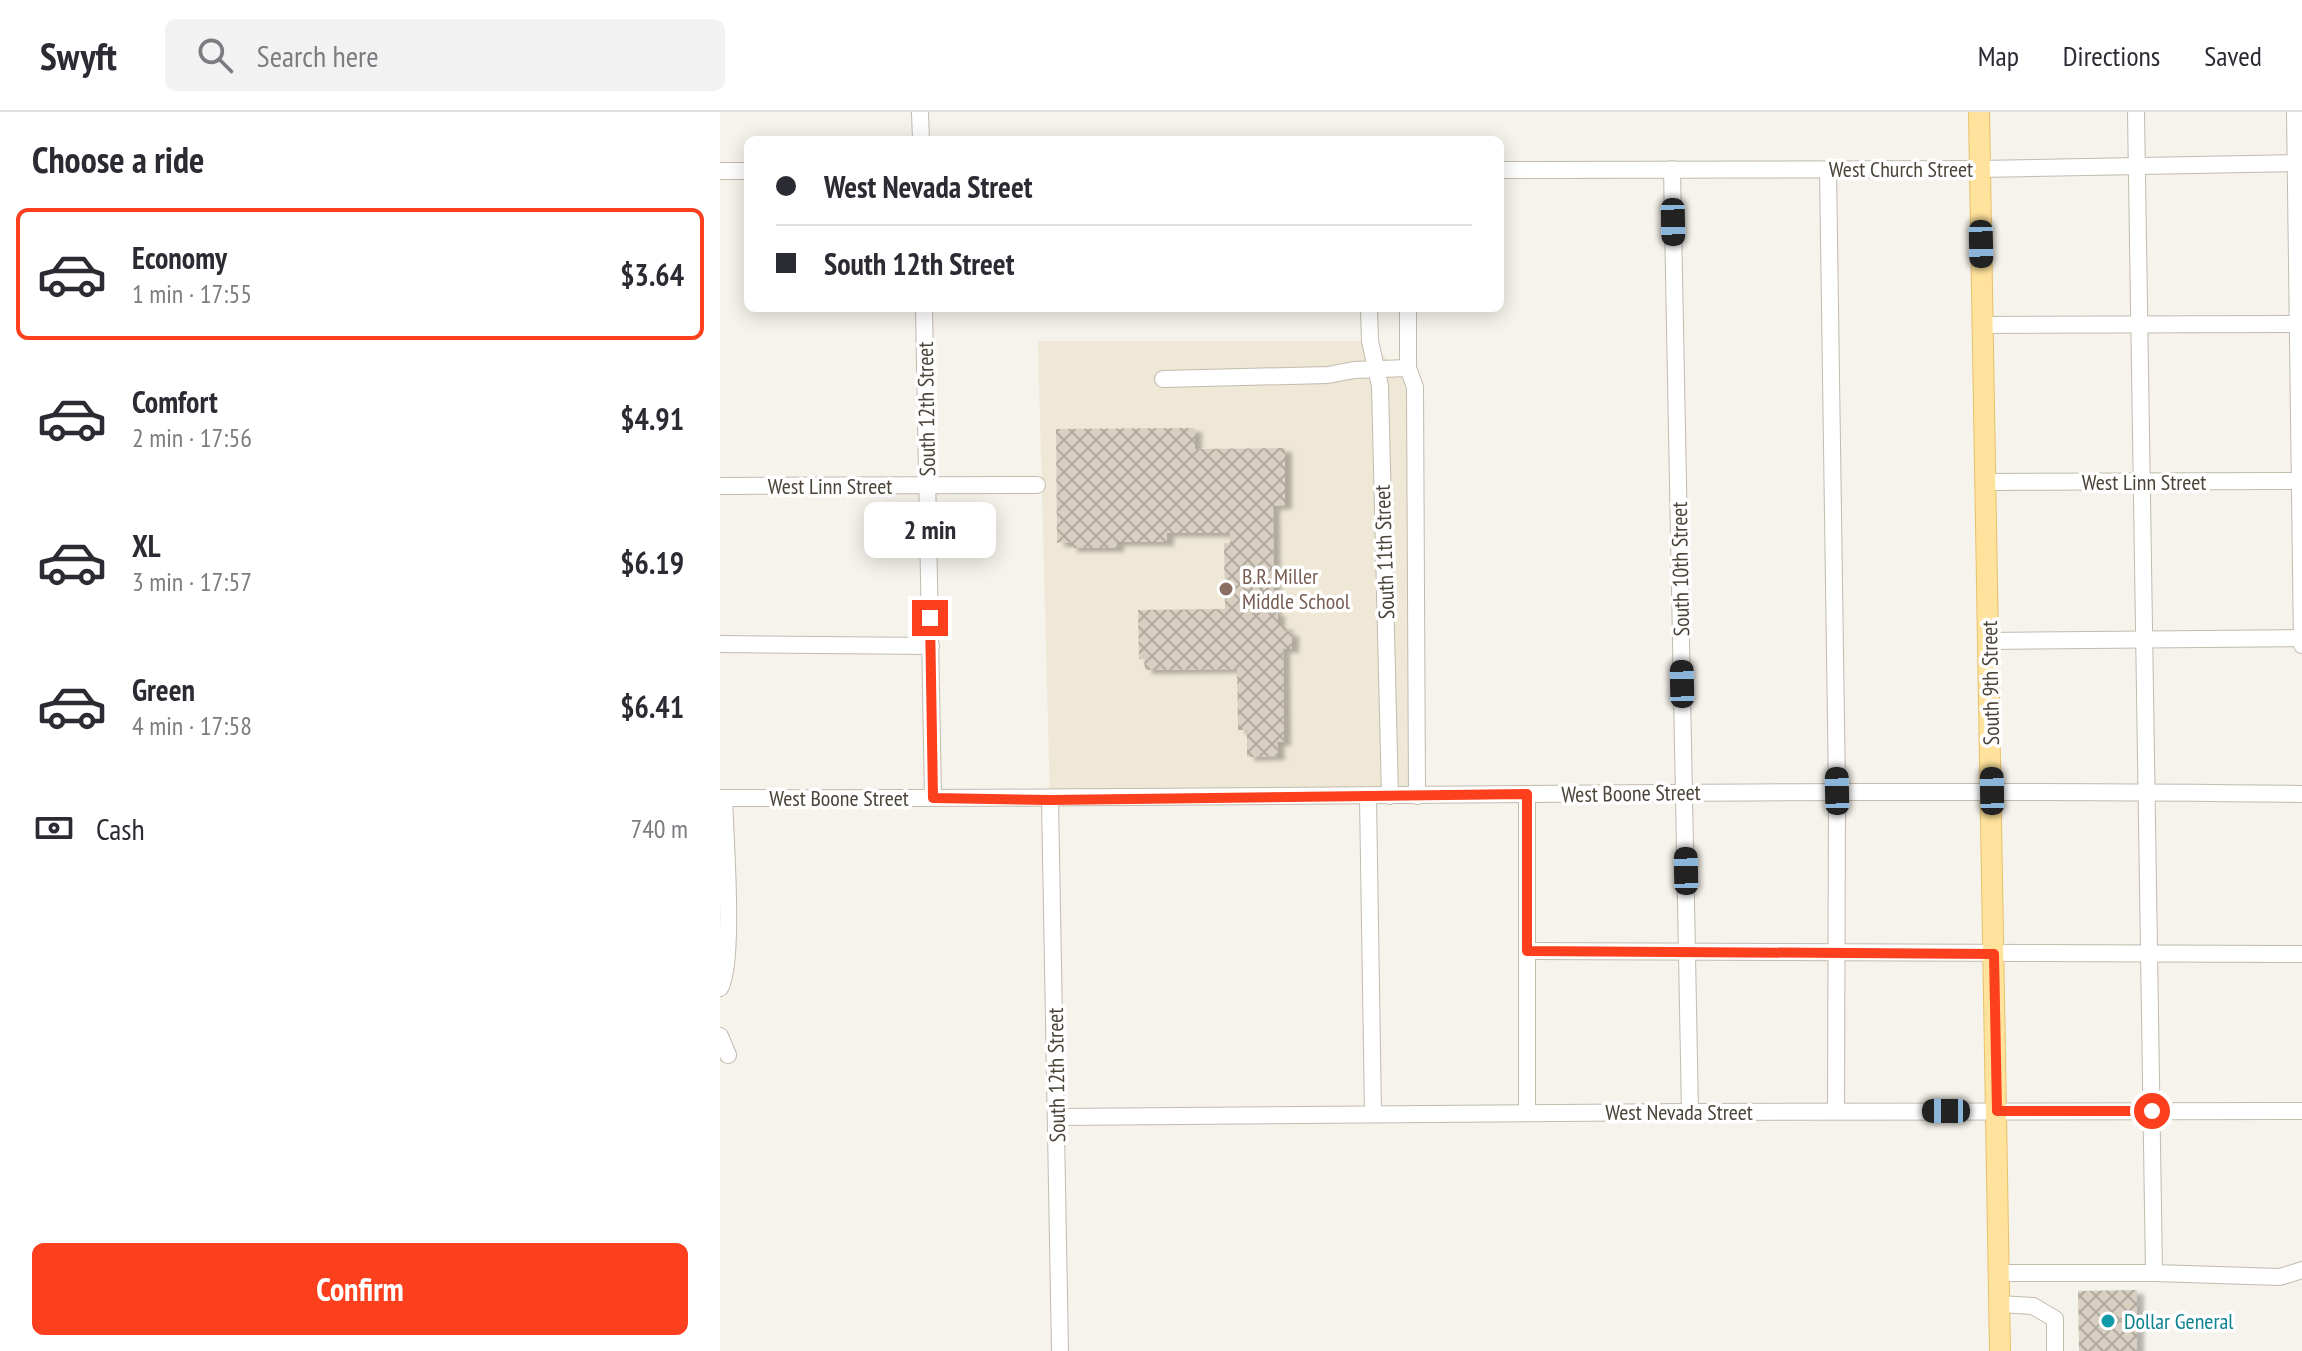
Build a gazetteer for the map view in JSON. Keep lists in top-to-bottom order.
{
  "streets": {
    "main road": ["South 9th Street"],
    "street": [
      "West Church Street",
      "South 12th Street",
      "West Linn Street",
      "South 11th Street",
      "South 10th Street",
      "West Boone Street",
      "West Nevada Street"
    ]
  },
  "crossings": [
    ["West Church Street", "South 10th Street"],
    ["West Church Street", "South 9th Street"],
    ["South 12th Street", "West Linn Street"],
    ["South 12th Street", "West Boone Street"],
    ["South 12th Street", "West Nevada Street"],
    ["West Linn Street", "South 9th Street"],
    ["South 11th Street", "West Boone Street"],
    ["South 10th Street", "West Boone Street"],
    ["South 10th Street", "West Nevada Street"],
    ["South 9th Street", "West Boone Street"],
    ["South 9th Street", "West Nevada Street"]
  ],
  "places": ["B.R. Miller Middle School", "Dollar General"],
  "page": {
    "header": "Swyft",
    "search": "Search here",
    "nav": ["Map", "Directions", "Saved"],
    "heading": "Choose a ride",
    "banner": ["West Nevada Street", "South 12th Street"],
    "list": [
      {
        "name": "Economy",
        "note": "1 min · 17:55",
        "value": "$3.64"
      },
      {
        "name": "Comfort",
        "note": "2 min · 17:56",
        "value": "$4.91"
      },
      {
        "name": "XL",
        "note": "3 min · 17:57",
        "value": "$6.19"
      },
      {
        "name": "Green",
        "note": "4 min · 17:58",
        "value": "$6.41"
      }
    ],
    "bubble": "2 min",
    "pay": ["Cash", "740 m"],
    "buttons": "Confirm"
  }
}
